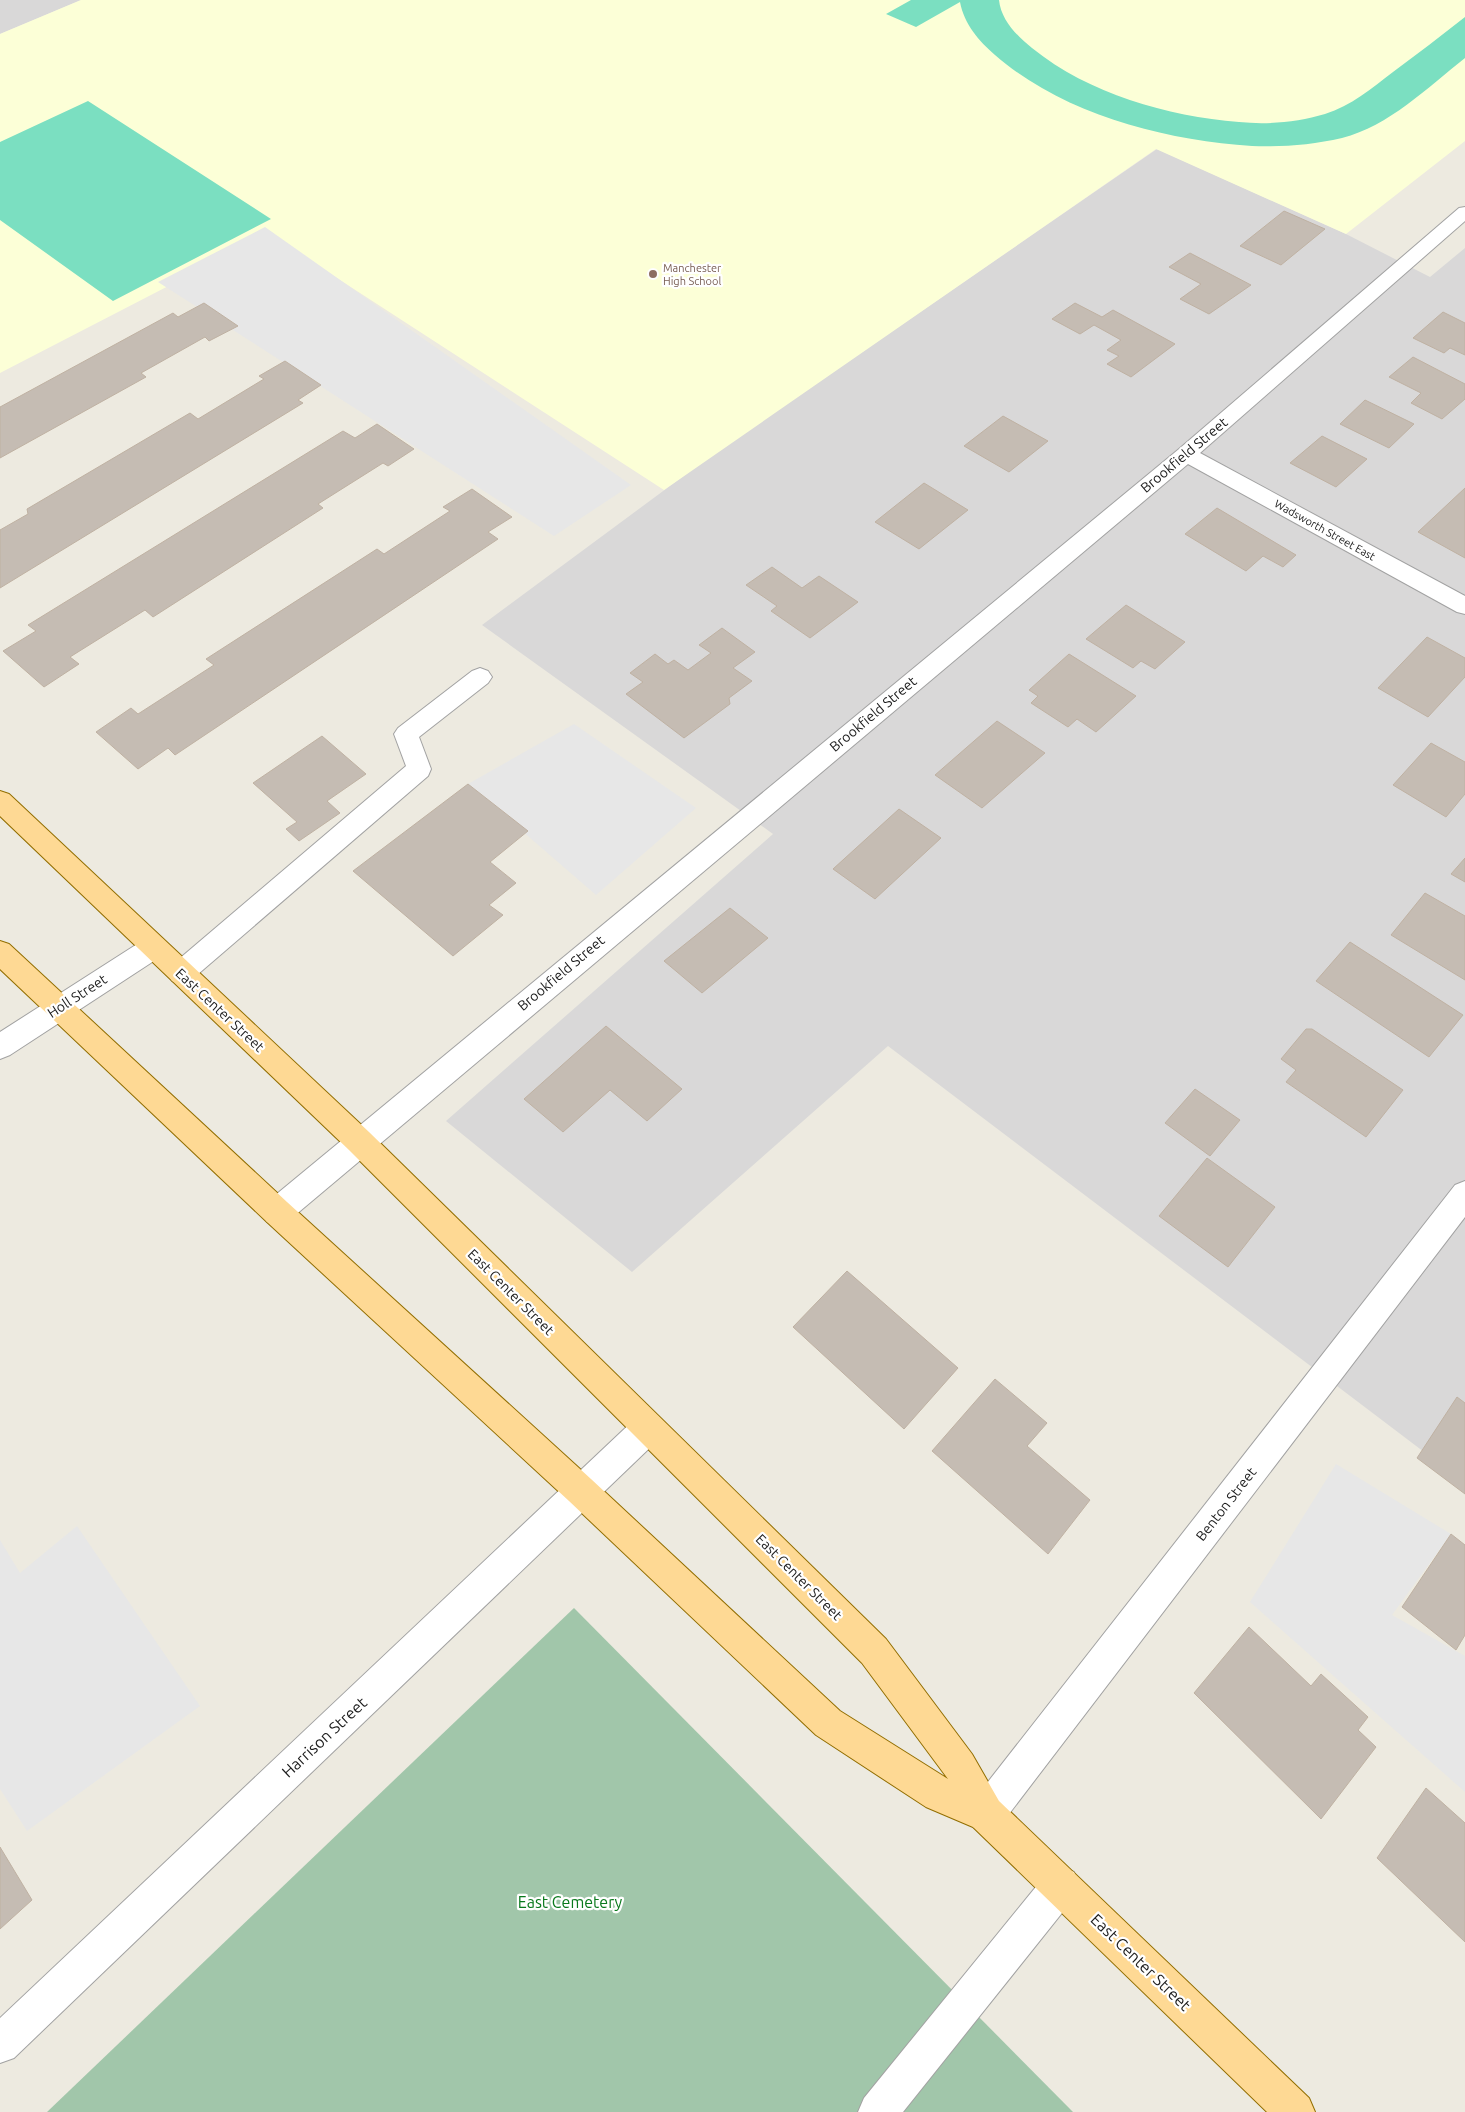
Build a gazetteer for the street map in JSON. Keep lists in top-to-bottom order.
{
  "streets": {
    "main road": ["East Center Street"],
    "street": [
      "Brookfield Street",
      "Wadsworth Street East",
      "Holl Street",
      "Benton Street",
      "Harrison Street"
    ]
  },
  "crossings": [
    ["Brookfield Street", "Wadsworth Street East"],
    ["Brookfield Street", "East Center Street"],
    ["Holl Street", "East Center Street"],
    ["East Center Street", "Benton Street"],
    ["East Center Street", "Harrison Street"]
  ],
  "parks": ["East Cemetery"],
  "places": ["Manchester High School"]
}
